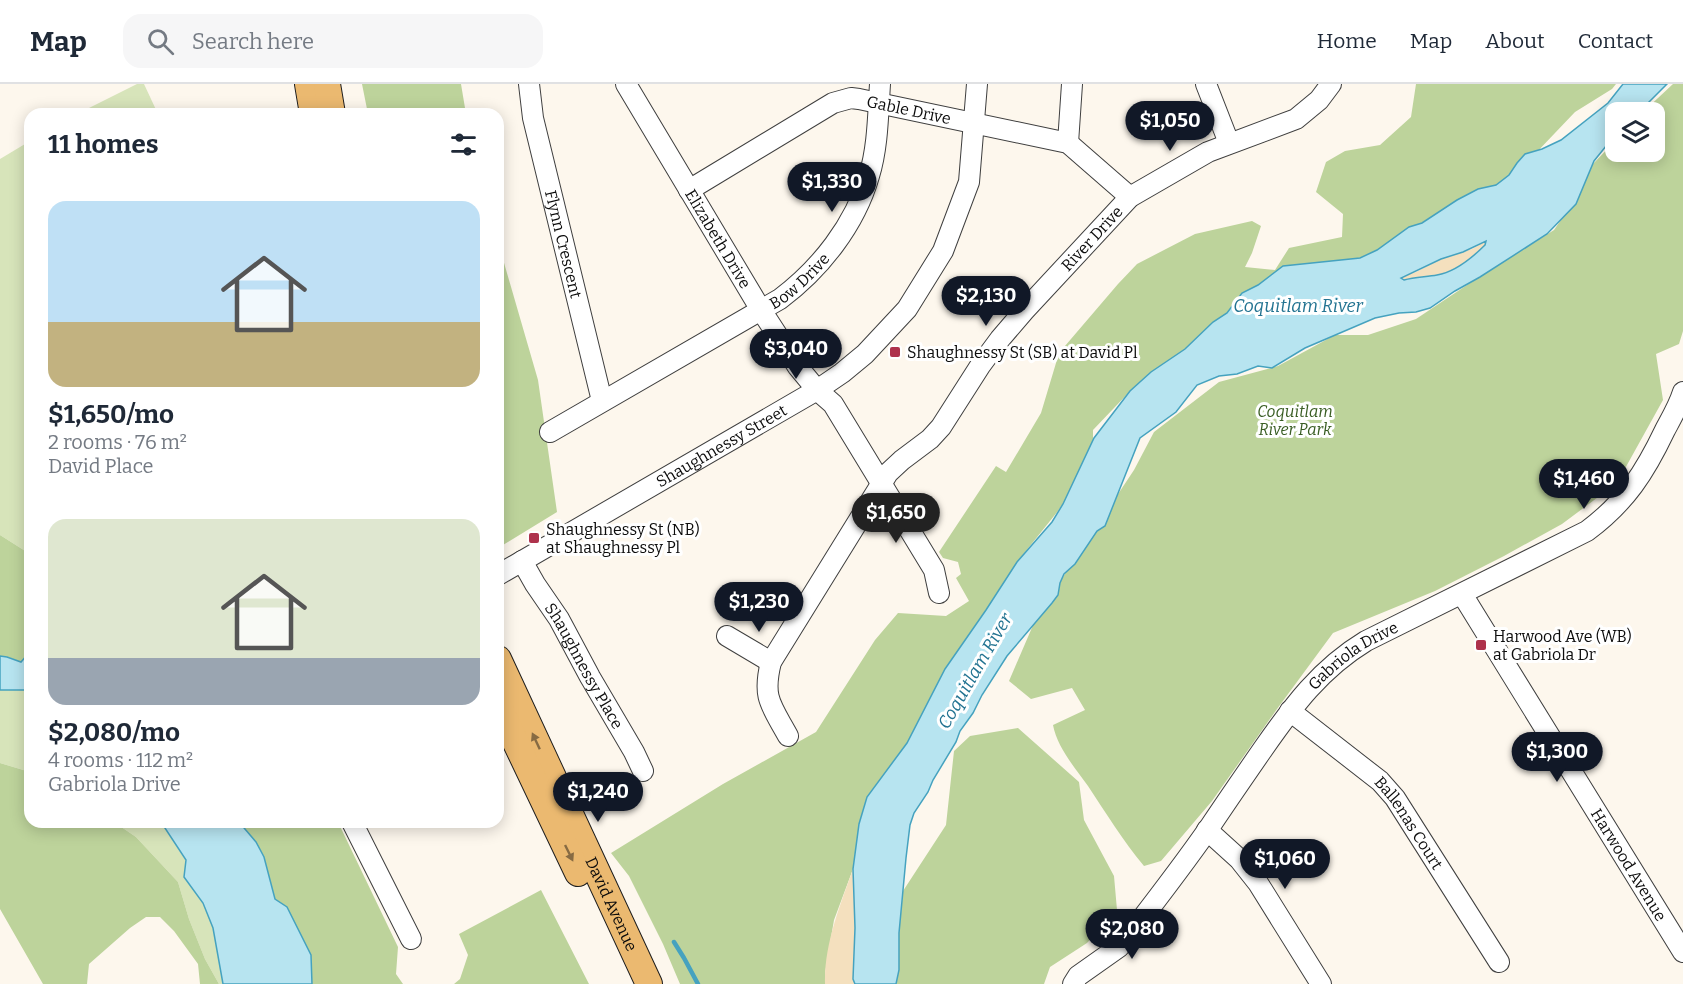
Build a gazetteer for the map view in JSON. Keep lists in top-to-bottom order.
{
  "streets": {
    "main road": ["David Avenue"],
    "street": [
      "Gable Drive",
      "River Drive",
      "Elizabeth Drive",
      "Flynn Crescent",
      "Bow Drive",
      "Shaughnessy Street",
      "Gabriola Drive",
      "Shaughnessy Place",
      "Ballenas Court",
      "Harwood Avenue"
    ]
  },
  "crossings": [
    ["Gable Drive", "Elizabeth Drive"],
    ["Gable Drive", "Bow Drive"],
    ["Gable Drive", "Shaughnessy Street"],
    ["River Drive", "Elizabeth Drive"],
    ["Elizabeth Drive", "Bow Drive"],
    ["Elizabeth Drive", "Shaughnessy Street"],
    ["Flynn Crescent", "Bow Drive"],
    ["Shaughnessy Street", "Shaughnessy Place"],
    ["Gabriola Drive", "Ballenas Court"],
    ["Gabriola Drive", "Harwood Avenue"]
  ],
  "water": ["Coquitlam River"],
  "parks": ["Coquitlam River Park"],
  "places": {
    "transit": ["Shaughnessy St (SB) at David Pl", "Shaughnessy St (NB) at Shaughnessy Pl", "Harwood Ave (WB) at Gabriola Dr"]
  },
  "page": {
    "header": "Map",
    "search": "Search here",
    "nav": [
      "Home",
      "Map",
      "About",
      "Contact"
    ],
    "price": [
      "$1,050",
      "$1,330",
      "$2,130",
      "$3,040",
      "$1,460",
      "$1,650",
      "$1,230",
      "$1,300",
      "$1,240",
      "$1,060",
      "$2,080"
    ],
    "heading": "11 homes",
    "list": [
      {
        "name": "$1,650/mo",
        "note": "2 rooms · 76 m² · David Place"
      },
      {
        "name": "$2,080/mo",
        "note": "4 rooms · 112 m² · Gabriola Drive"
      }
    ]
  }
}
